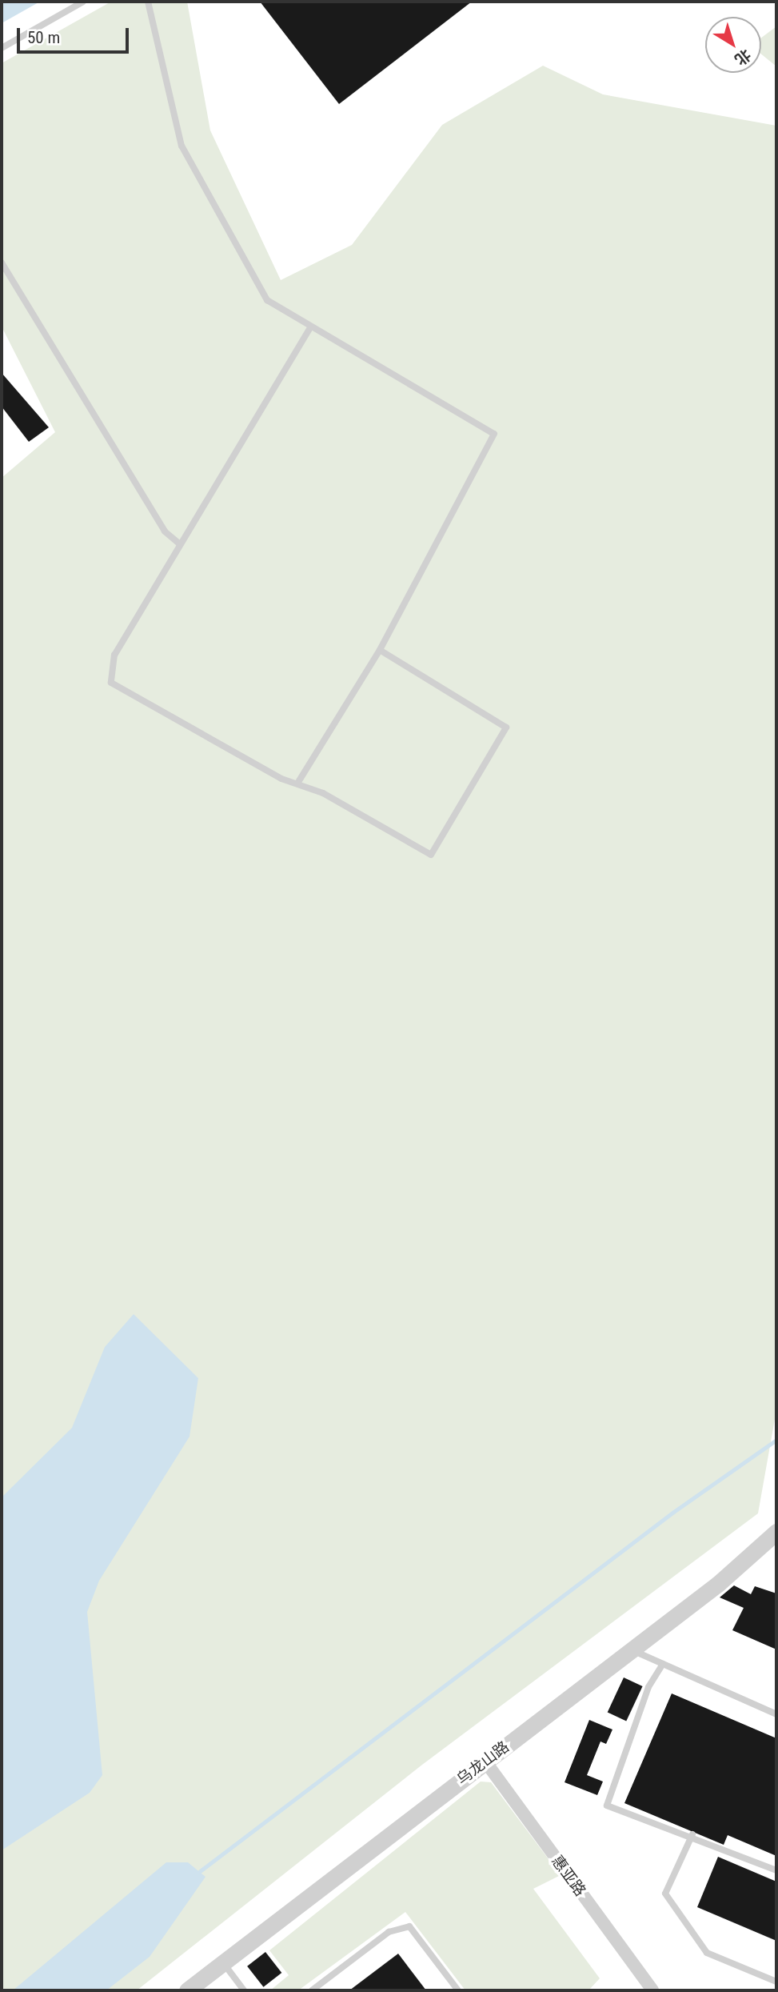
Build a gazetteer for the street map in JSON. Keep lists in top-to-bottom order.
{
  "streets": {
    "street": ["乌龙山路", "惠亚路"]
  },
  "crossings": [
    ["乌龙山路", "惠亚路"]
  ],
  "scale_bar": "50 m",
  "north": "bottom right"
}
